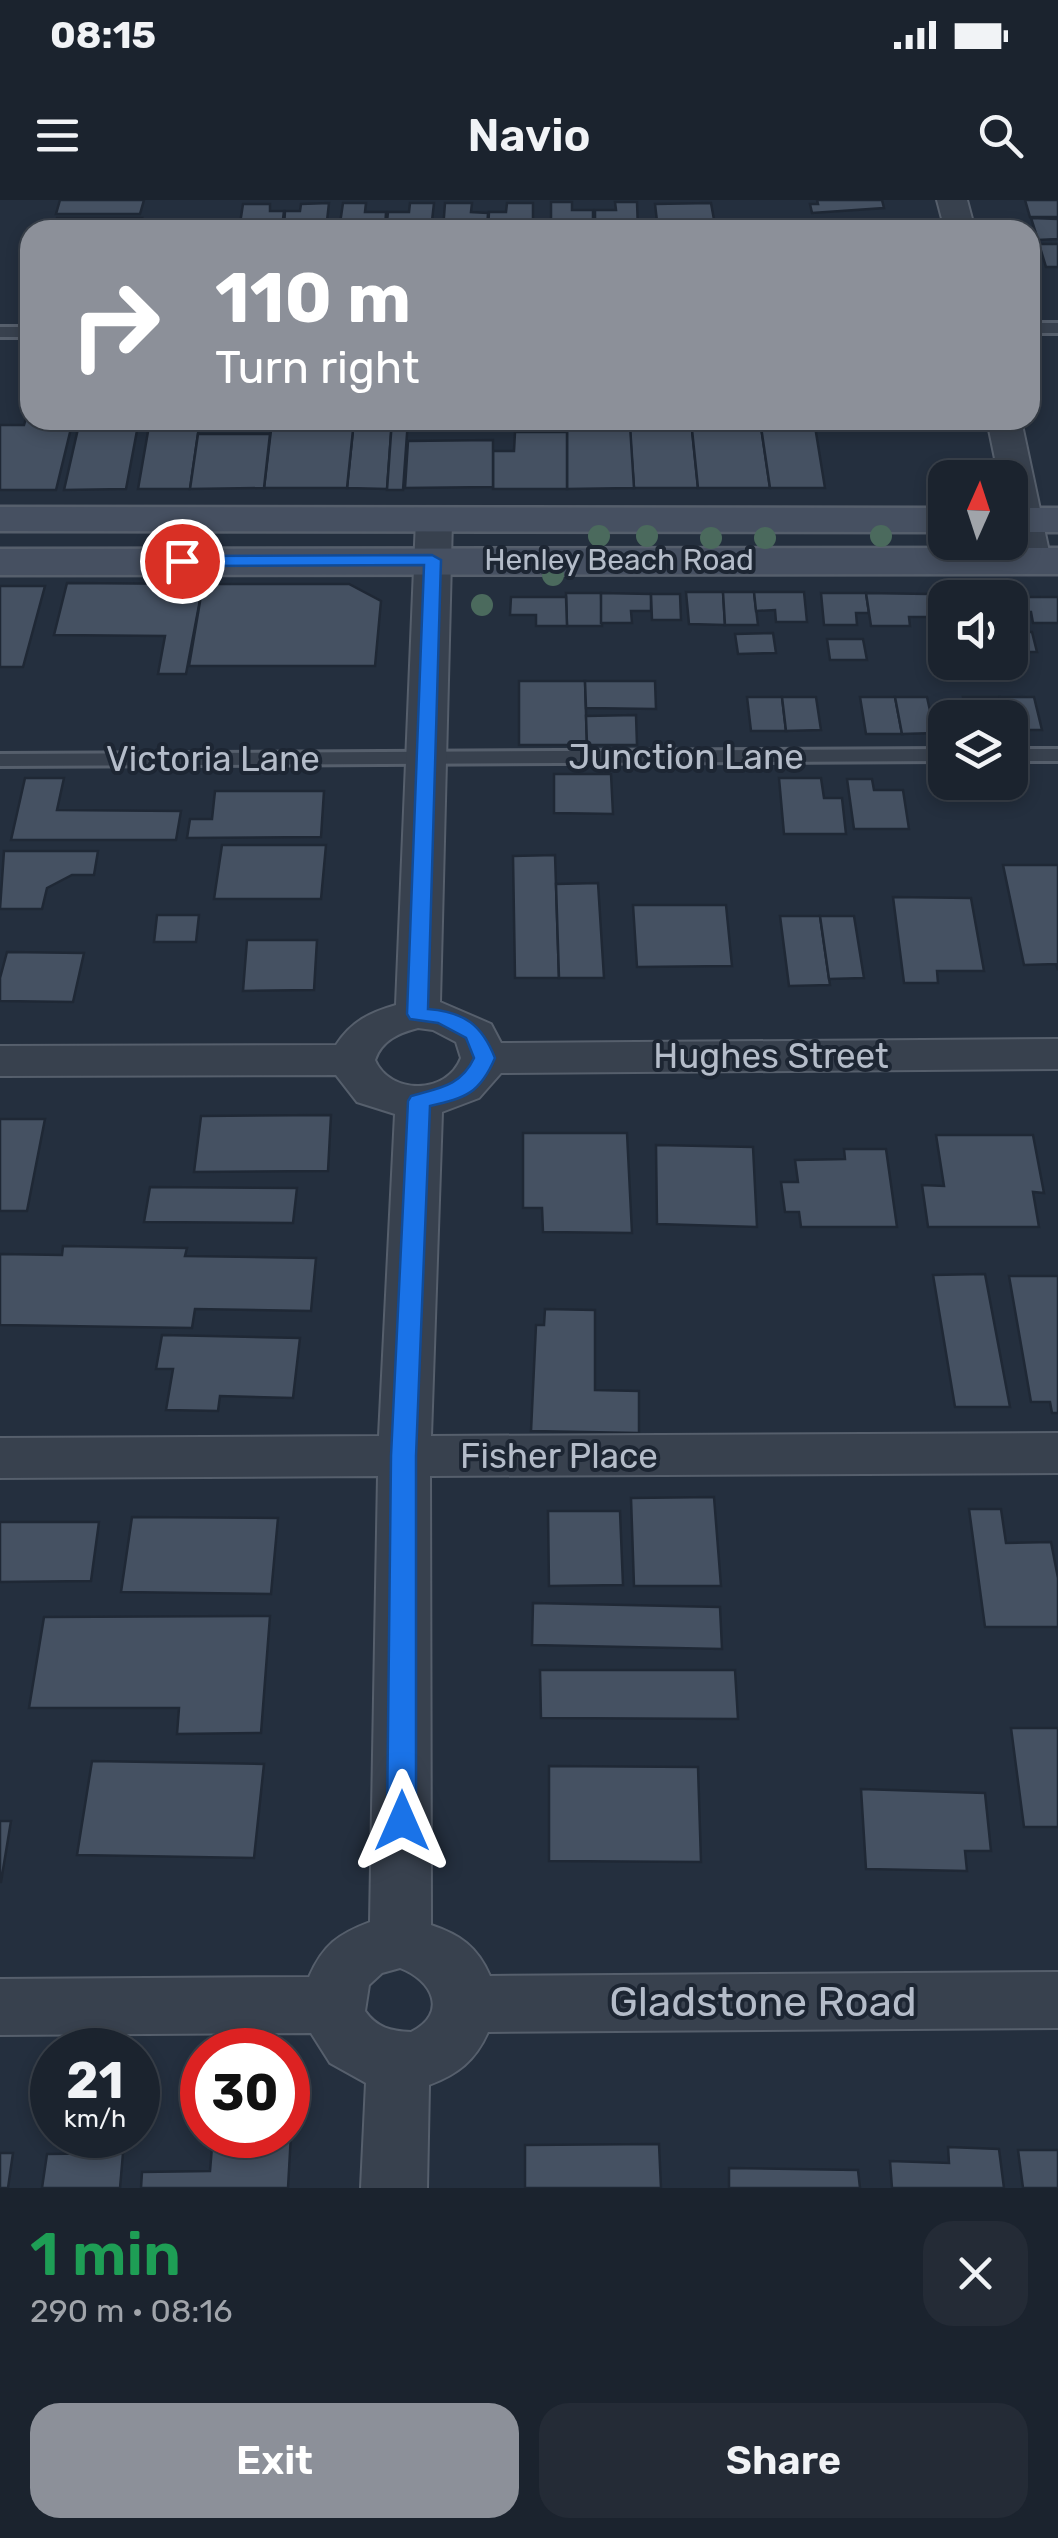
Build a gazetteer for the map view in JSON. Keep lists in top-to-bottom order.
{
  "streets": {
    "main road": ["Henley Beach Road"],
    "street": ["Hughes Street", "Fisher Place", "Gladstone Road"],
    "lane": ["Junction Lane", "Victoria Lane"]
  },
  "crossings": [
    ["Junction Lane", "Victoria Lane"]
  ],
  "north": "top",
  "page": {
    "status": "08:15",
    "header": "Navio",
    "turn": ["110 m", "Turn right"],
    "speed": "21 km/h",
    "limit": "30",
    "heading": ["1 min", "290 m · 08:16"],
    "buttons": ["Exit", "Share"]
  }
}
